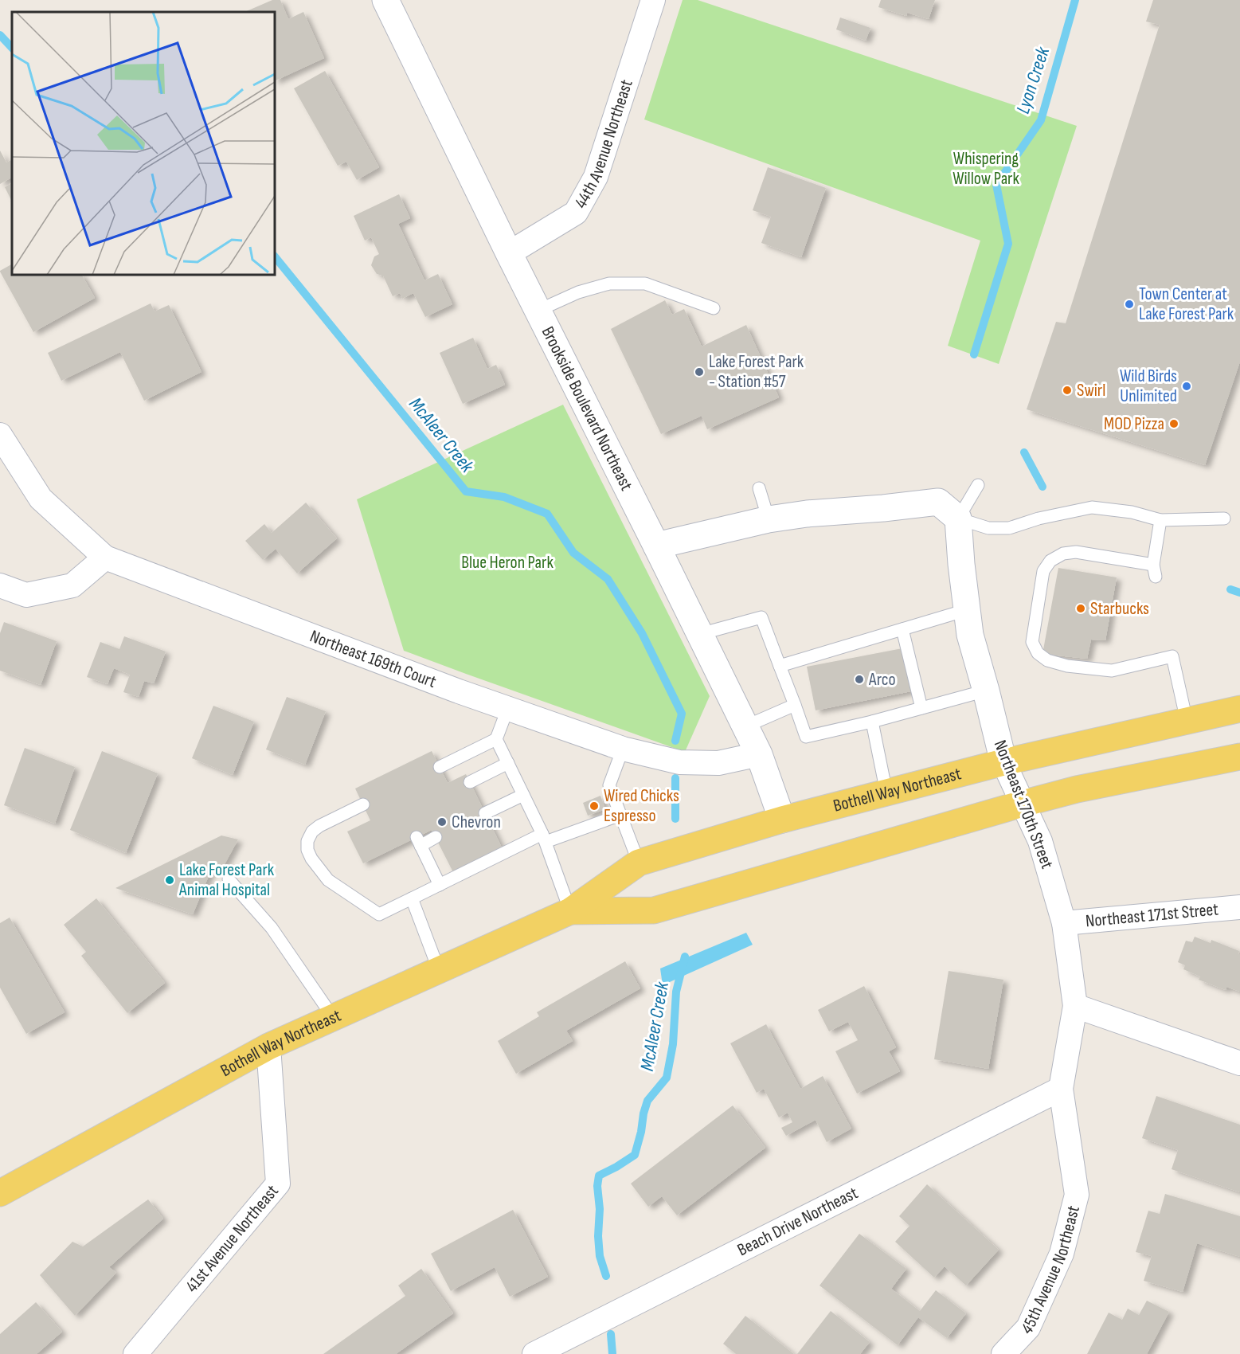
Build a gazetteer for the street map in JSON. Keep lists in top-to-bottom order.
{
  "streets": {
    "main road": ["Bothell Way Northeast"],
    "street": [
      "44th Avenue Northeast",
      "Brookside Boulevard Northeast",
      "Northeast 169th Court",
      "Northeast 170th Street",
      "Northeast 171st Street",
      "Beach Drive Northeast",
      "41st Avenue Northeast",
      "45th Avenue Northeast"
    ]
  },
  "crossings": [
    ["44th Avenue Northeast", "Brookside Boulevard Northeast"],
    ["Brookside Boulevard Northeast", "Northeast 169th Court"],
    ["Brookside Boulevard Northeast", "Bothell Way Northeast"],
    ["Bothell Way Northeast", "Northeast 170th Street"],
    ["Bothell Way Northeast", "41st Avenue Northeast"],
    ["Northeast 170th Street", "Northeast 171st Street"],
    ["Northeast 170th Street", "Beach Drive Northeast"],
    ["Northeast 170th Street", "45th Avenue Northeast"],
    ["Beach Drive Northeast", "45th Avenue Northeast"]
  ],
  "water": ["Lyon Creek", "McAleer Creek"],
  "parks": ["Whispering Willow Park", "Blue Heron Park"],
  "places": [
    "Town Center at Lake Forest Park",
    "Lake Forest Park - Station #57",
    "Wild Birds Unlimited",
    "Swirl",
    "MOD Pizza",
    "Starbucks",
    "Arco",
    "Wired Chicks Espresso",
    "Chevron",
    "Lake Forest Park Animal Hospital"
  ]
}
